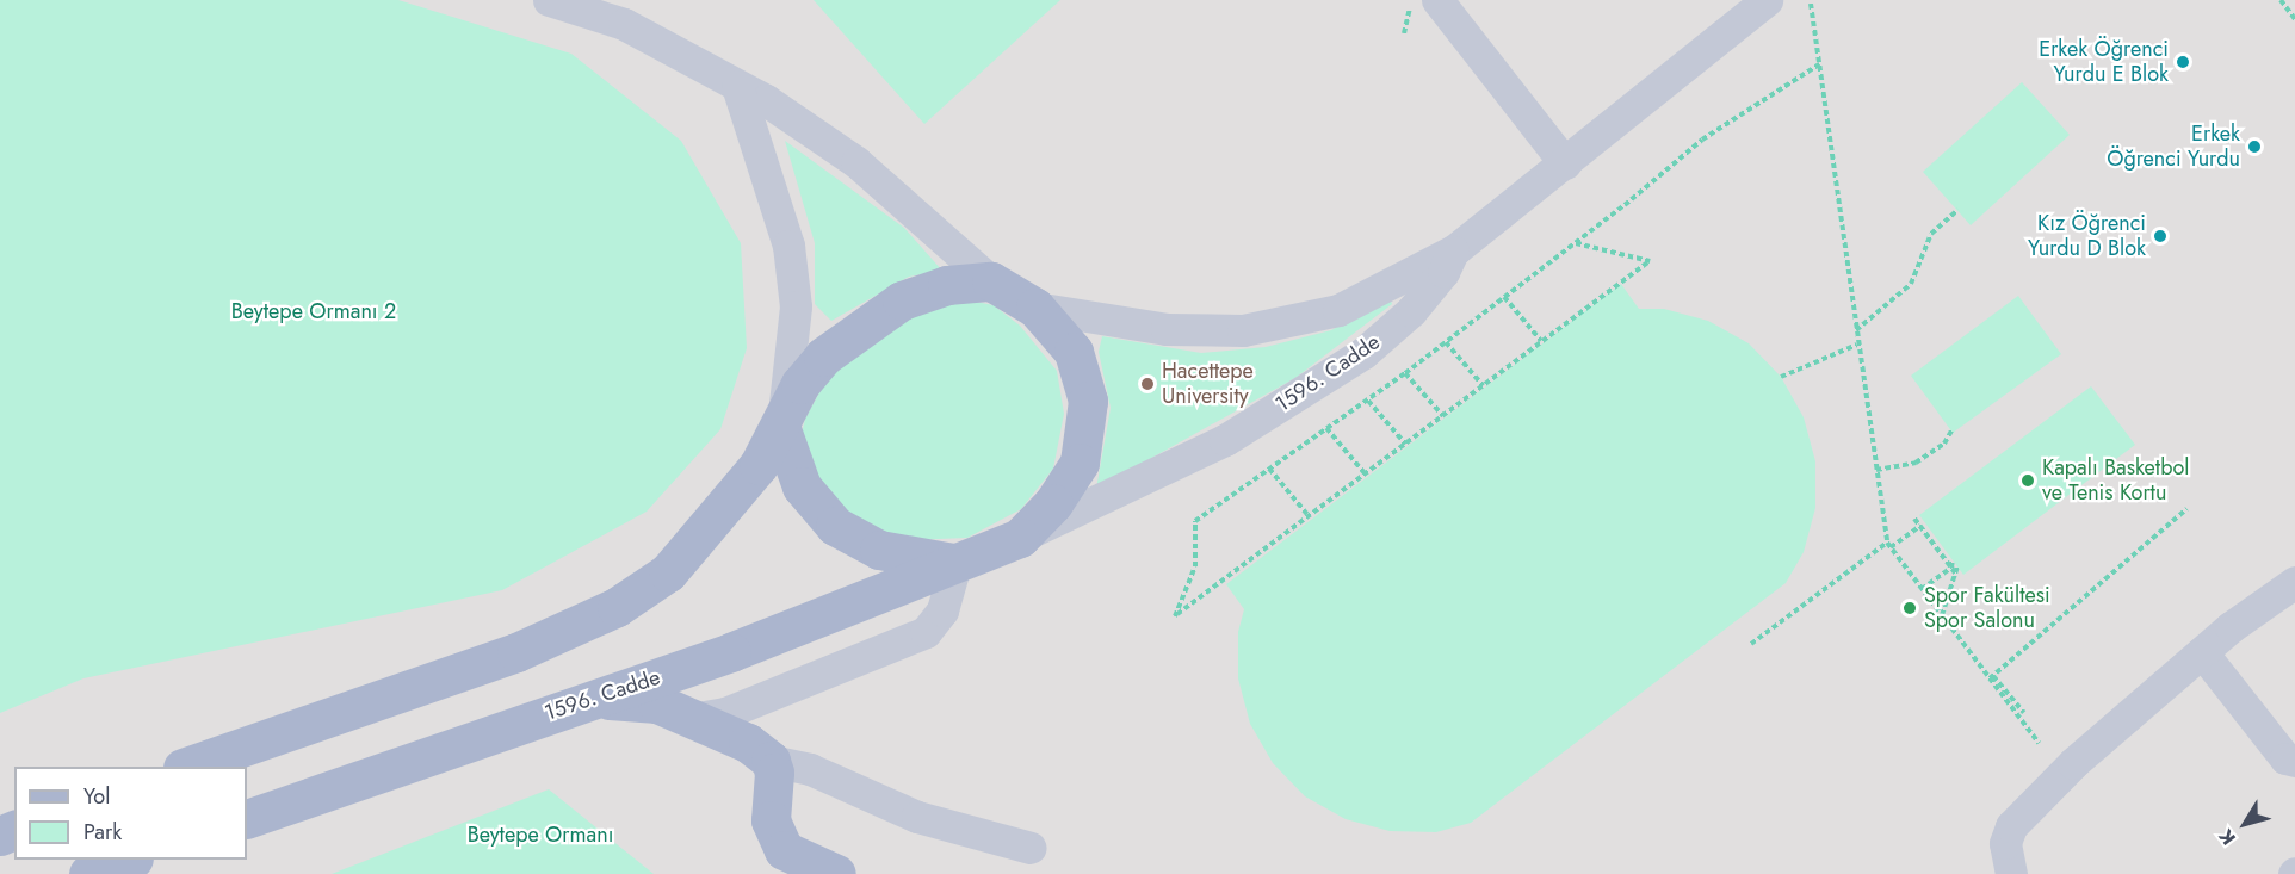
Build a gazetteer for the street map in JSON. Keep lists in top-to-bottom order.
{
  "streets": {
    "main road": ["1596. Cadde"]
  },
  "parks": ["Beytepe Ormanı 2", "Beytepe Ormanı"],
  "places": [
    "Erkek Öğrenci Yurdu E Blok",
    "Erkek Öğrenci Yurdu",
    "Kız Öğrenci Yurdu D Blok",
    "Hacettepe University",
    "Kapalı Basketbol ve Tenis Kortu",
    "Spor Fakültesi Spor Salonu"
  ],
  "legend": ["Yol", "Park"],
  "north": "bottom left"
}
